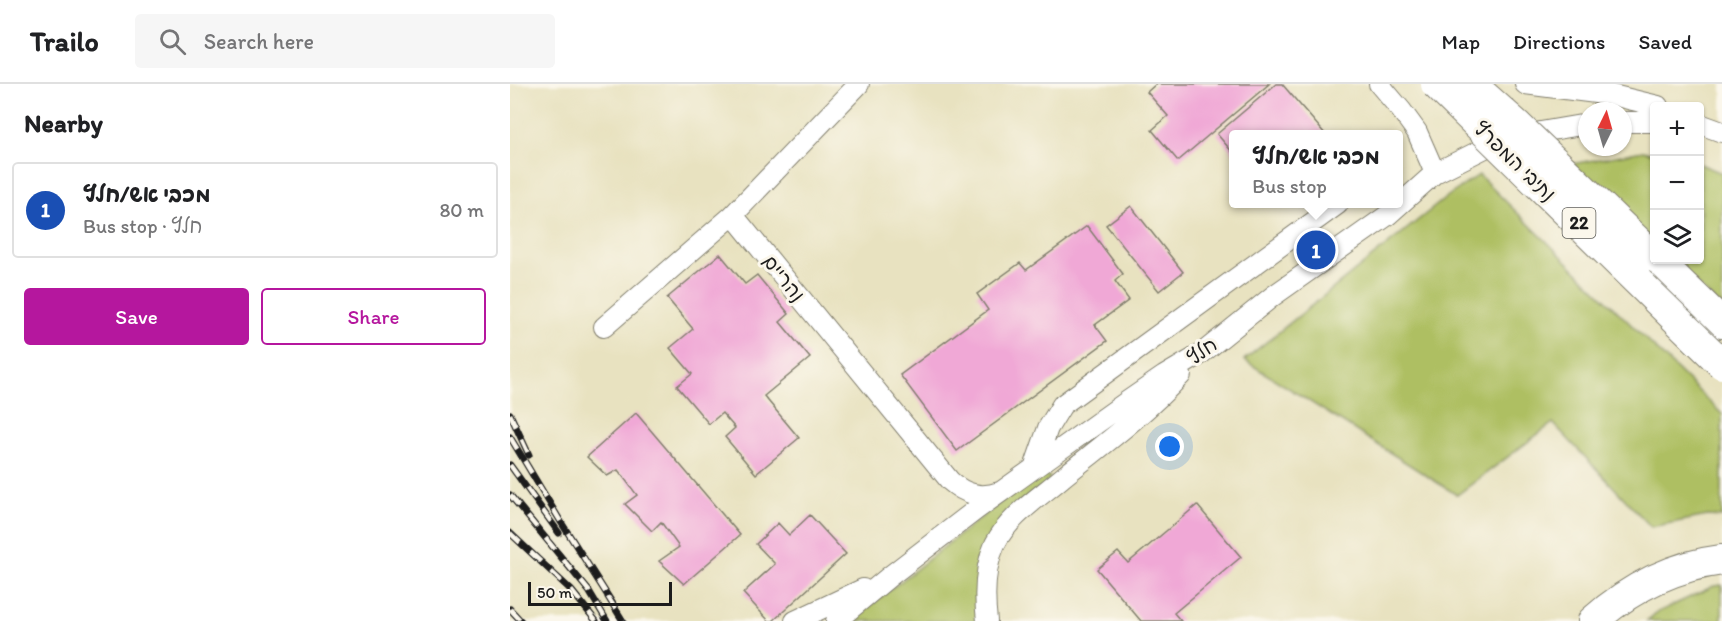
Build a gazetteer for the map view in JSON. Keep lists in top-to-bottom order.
{
  "streets": {
    "highway": ["נתיבי המפרץ", "22"],
    "street": ["נהריים", "חלץ"]
  },
  "scale_bar": "50 m",
  "north": "top",
  "page": {
    "header": "Trailo",
    "search": "Search here",
    "nav": ["Map", "Directions", "Saved"],
    "heading": "Nearby",
    "map_buttons": ["+", "−"],
    "popup": ["מכבי אש/חלץ", "Bus stop"],
    "list": [
      {
        "mark": "1",
        "name": "מכבי אש/חלץ",
        "note": "Bus stop · חלץ",
        "value": "80 m"
      }
    ],
    "pins": "1",
    "buttons": ["Save", "Share"],
    "scale": "50 m"
  }
}
